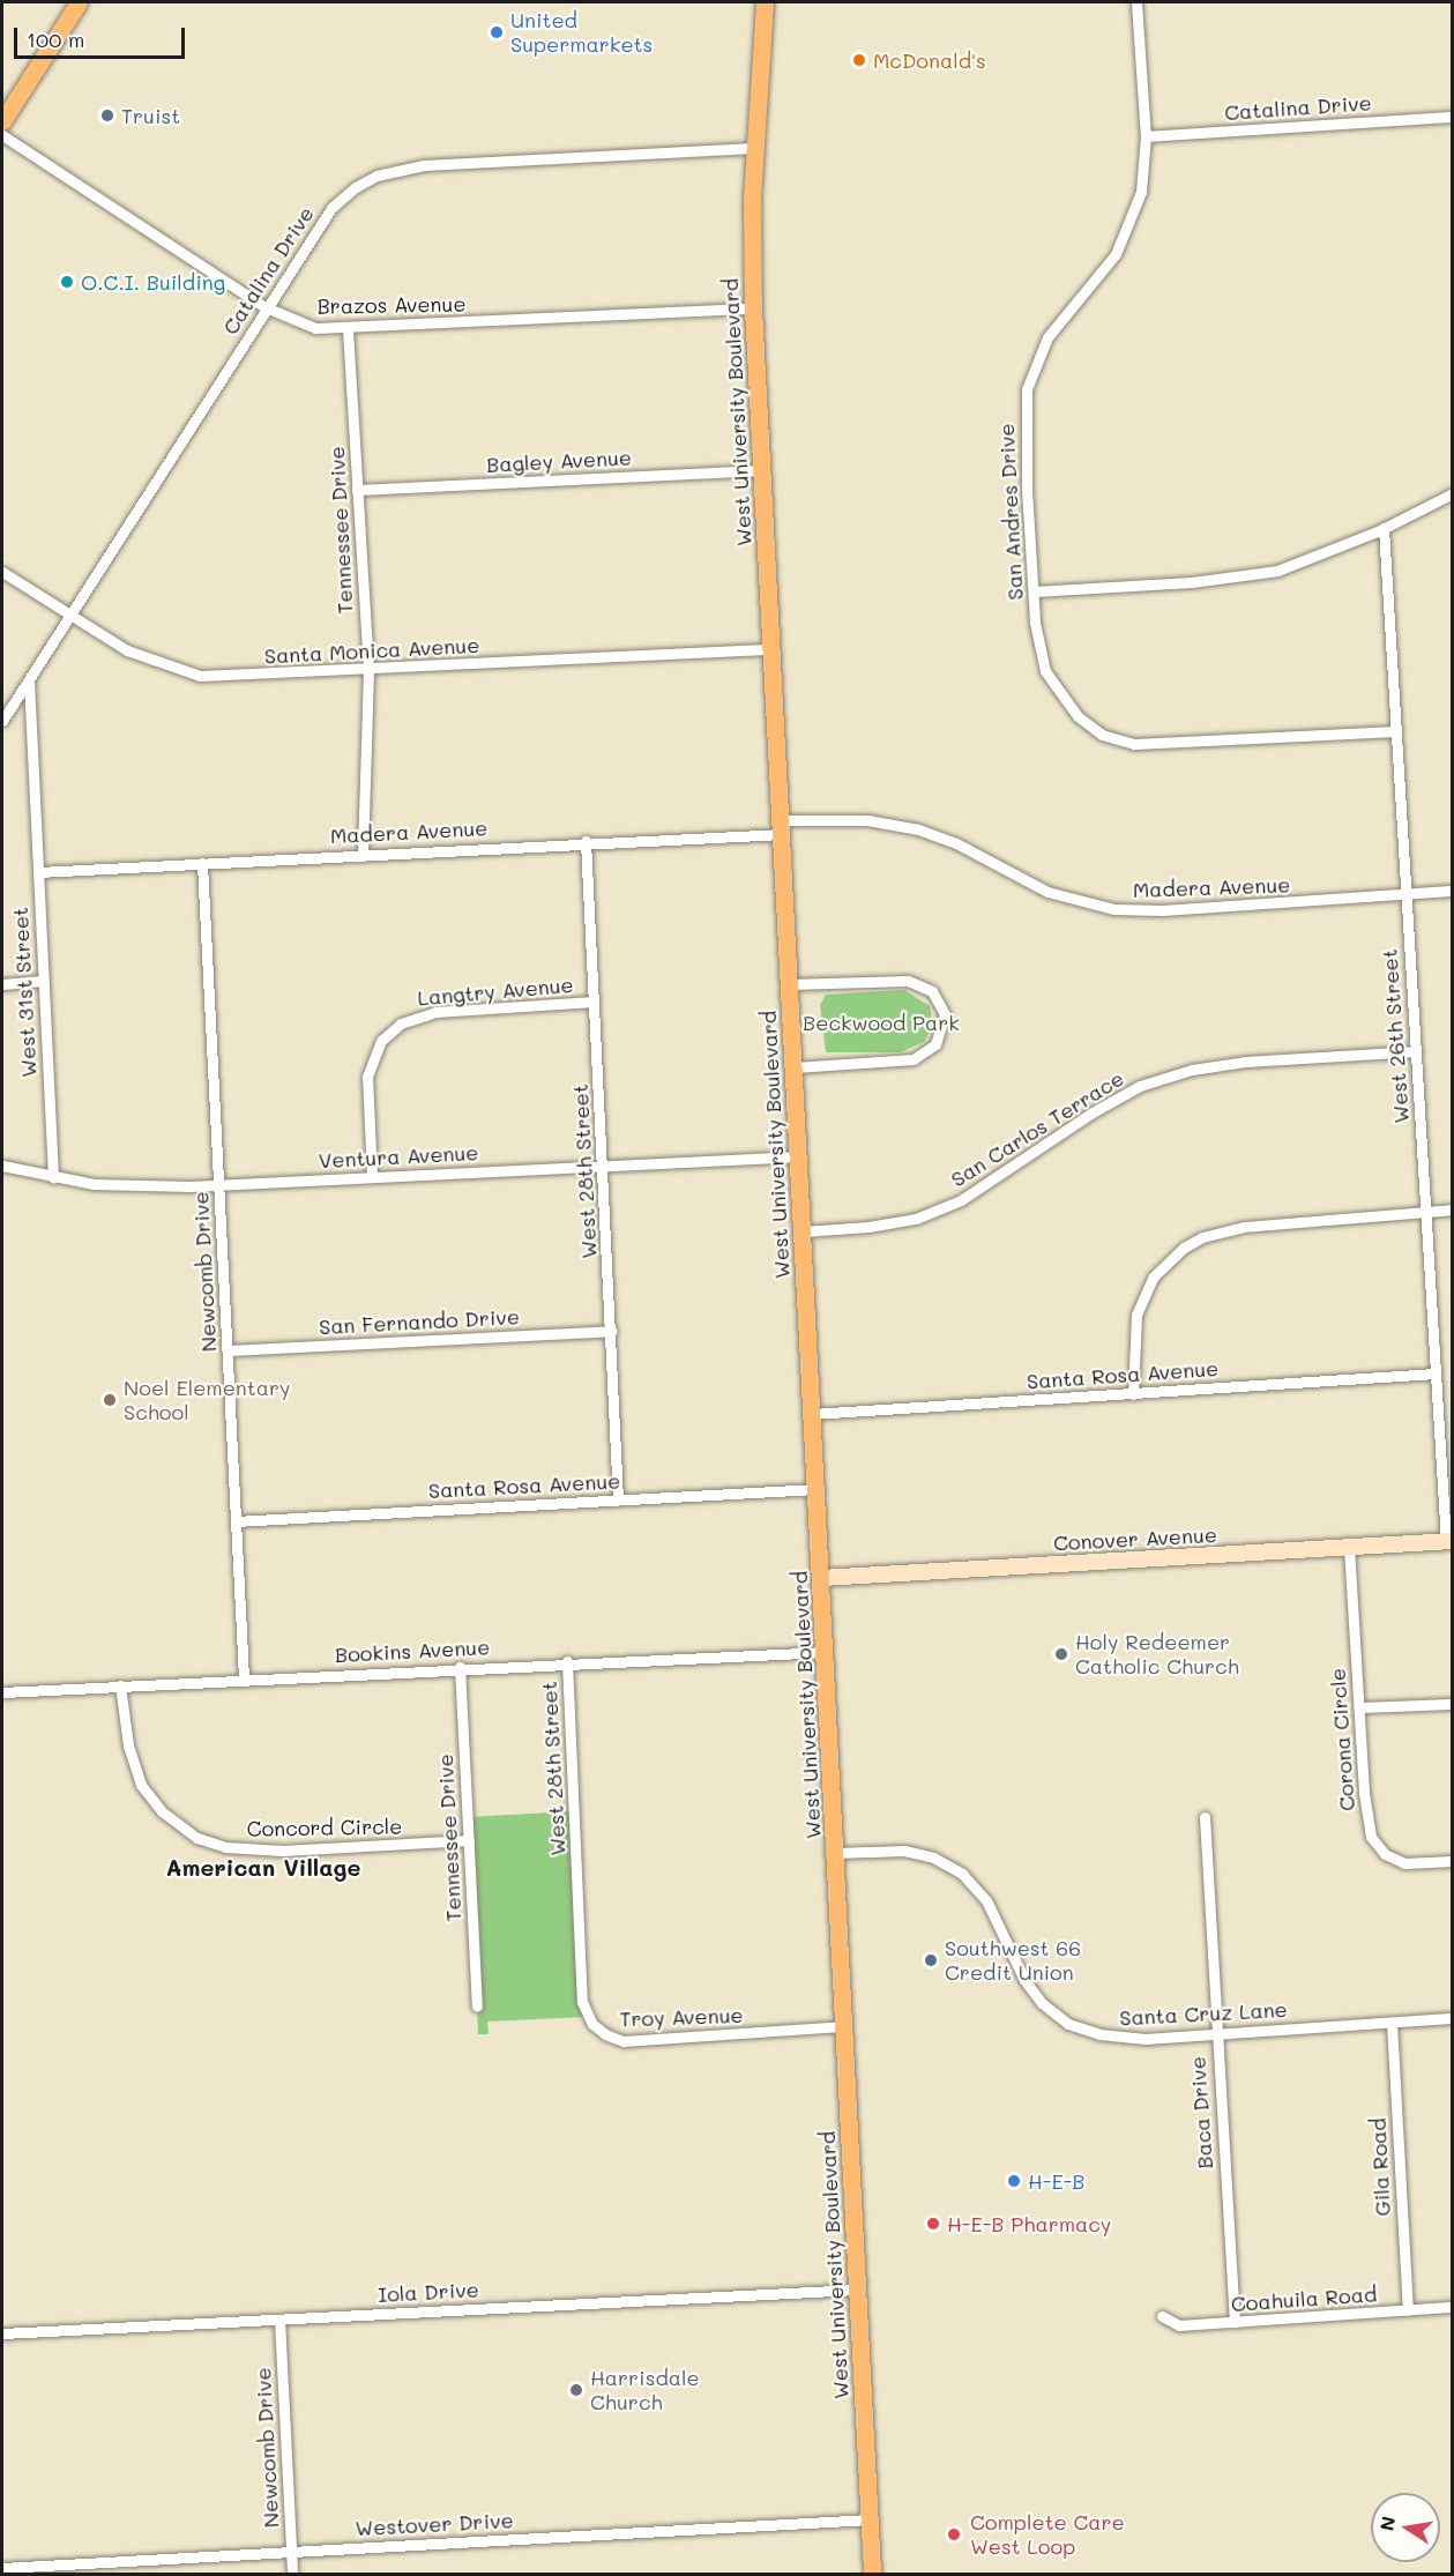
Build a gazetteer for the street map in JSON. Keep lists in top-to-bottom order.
{
  "streets": {
    "main road": ["West University Boulevard"],
    "street": [
      "Catalina Drive",
      "Brazos Avenue",
      "Bagley Avenue",
      "San Andres Drive",
      "Tennessee Drive",
      "Santa Monica Avenue",
      "Madera Avenue",
      "Langtry Avenue",
      "West 31st Street",
      "West 26th Street",
      "San Carlos Terrace",
      "Ventura Avenue",
      "West 28th Street",
      "Newcomb Drive",
      "San Fernando Drive",
      "Santa Rosa Avenue",
      "Conover Avenue",
      "Bookins Avenue",
      "Corona Circle",
      "Concord Circle",
      "Santa Cruz Lane",
      "Troy Avenue",
      "Baca Drive",
      "Gila Road",
      "Iola Drive",
      "Coahuila Road",
      "Westover Drive"
    ]
  },
  "crossings": [
    ["Catalina Drive", "Brazos Avenue"],
    ["Catalina Drive", "West University Boulevard"],
    ["Catalina Drive", "San Andres Drive"],
    ["Catalina Drive", "Santa Monica Avenue"],
    ["Catalina Drive", "West 31st Street"],
    ["Brazos Avenue", "West University Boulevard"],
    ["Brazos Avenue", "Tennessee Drive"],
    ["West University Boulevard", "Bagley Avenue"],
    ["West University Boulevard", "Santa Monica Avenue"],
    ["West University Boulevard", "Madera Avenue"],
    ["West University Boulevard", "San Carlos Terrace"],
    ["West University Boulevard", "Ventura Avenue"],
    ["West University Boulevard", "Santa Rosa Avenue"],
    ["West University Boulevard", "Conover Avenue"],
    ["West University Boulevard", "Bookins Avenue"],
    ["West University Boulevard", "Santa Cruz Lane"],
    ["West University Boulevard", "Troy Avenue"],
    ["West University Boulevard", "Iola Drive"],
    ["West University Boulevard", "Westover Drive"],
    ["Bagley Avenue", "Tennessee Drive"],
    ["San Andres Drive", "West 26th Street"],
    ["Tennessee Drive", "Santa Monica Avenue"],
    ["Tennessee Drive", "Madera Avenue"],
    ["Tennessee Drive", "Bookins Avenue"],
    ["Tennessee Drive", "Concord Circle"],
    ["Madera Avenue", "West 31st Street"],
    ["Madera Avenue", "West 26th Street"],
    ["Madera Avenue", "West 28th Street"],
    ["Madera Avenue", "Newcomb Drive"],
    ["Langtry Avenue", "Ventura Avenue"],
    ["Langtry Avenue", "West 28th Street"],
    ["West 31st Street", "Ventura Avenue"],
    ["West 26th Street", "San Carlos Terrace"],
    ["West 26th Street", "Santa Rosa Avenue"],
    ["West 26th Street", "Conover Avenue"],
    ["Ventura Avenue", "West 28th Street"],
    ["Ventura Avenue", "Newcomb Drive"],
    ["West 28th Street", "San Fernando Drive"],
    ["West 28th Street", "Santa Rosa Avenue"],
    ["West 28th Street", "Bookins Avenue"],
    ["West 28th Street", "Troy Avenue"],
    ["Newcomb Drive", "San Fernando Drive"],
    ["Newcomb Drive", "Santa Rosa Avenue"],
    ["Newcomb Drive", "Bookins Avenue"],
    ["Newcomb Drive", "Iola Drive"],
    ["Newcomb Drive", "Westover Drive"],
    ["Conover Avenue", "Corona Circle"],
    ["Bookins Avenue", "Concord Circle"],
    ["Santa Cruz Lane", "Baca Drive"],
    ["Santa Cruz Lane", "Gila Road"],
    ["Baca Drive", "Coahuila Road"],
    ["Gila Road", "Coahuila Road"]
  ],
  "districts": ["American Village"],
  "parks": ["Beckwood Park"],
  "places": [
    "United Supermarkets",
    "McDonald's",
    "Truist",
    "O.C.I. Building",
    "Noel Elementary School",
    "Holy Redeemer Catholic Church",
    "Southwest 66 Credit Union",
    "H-E-B",
    "H-E-B Pharmacy",
    "Harrisdale Church",
    "Complete Care West Loop"
  ],
  "scale_bar": "100 m",
  "north": "left"
}
